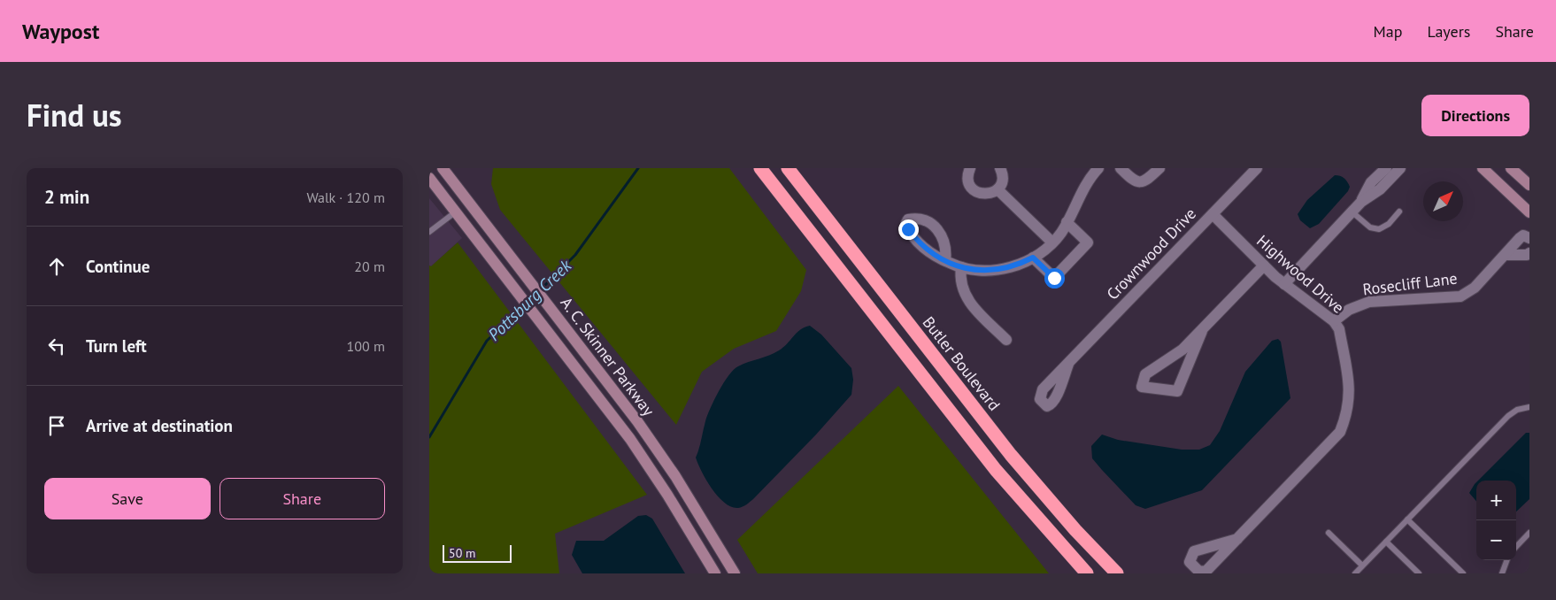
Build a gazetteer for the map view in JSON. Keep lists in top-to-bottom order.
{
  "streets": {
    "highway": ["Butler Boulevard"],
    "main road": ["A. C. Skinner Parkway"],
    "street": ["Crownwood Drive", "Highwood Drive", "Rosecliff Lane"]
  },
  "crossings": [
    ["Crownwood Drive", "Highwood Drive"],
    ["Highwood Drive", "Rosecliff Lane"]
  ],
  "water": ["Pottsburg Creek"],
  "scale_bar": "50 m",
  "north": "top right",
  "page": {
    "header": "Waypost",
    "nav": ["Map", "Layers", "Share"],
    "title": "Find us",
    "buttons": [
      "Directions",
      ["Save", "Share"]
    ],
    "heading": ["2 min", "Walk · 120 m"],
    "list": [
      ["Continue", "20 m"],
      ["Turn left", "100 m"],
      "Arrive at destination"
    ],
    "map_buttons": ["+", "−"],
    "scale": "50 m"
  }
}
